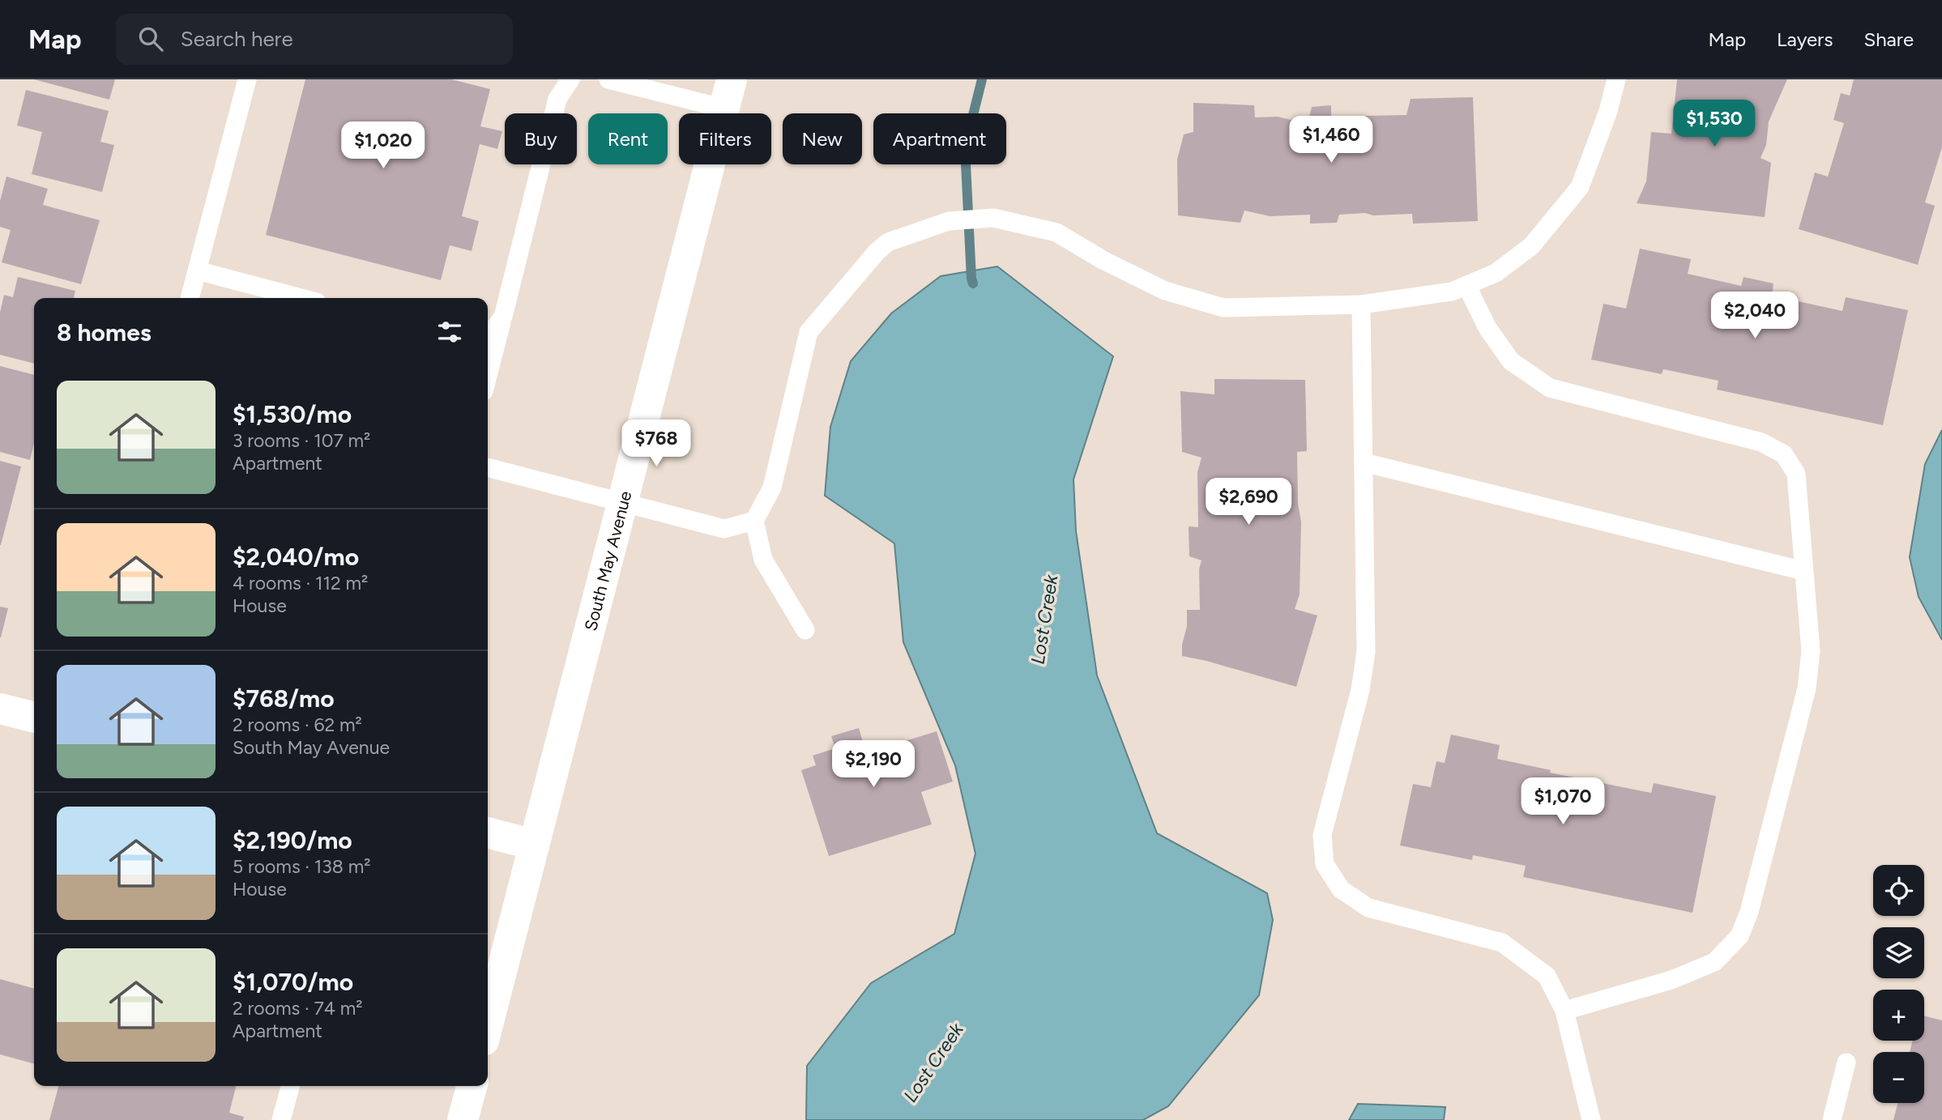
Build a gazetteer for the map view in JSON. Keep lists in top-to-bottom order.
{
  "streets": {
    "main road": ["South May Avenue"]
  },
  "water": ["Lost Creek"],
  "page": {
    "header": "Map",
    "search": "Search here",
    "nav": ["Map", "Layers", "Share"],
    "price": [
      "$1,530",
      "$1,460",
      "$1,020",
      "$2,040",
      "$768",
      "$2,690",
      "$2,190",
      "$1,070"
    ],
    "chip": [
      "Buy",
      "Rent",
      "Filters",
      "New",
      "Apartment"
    ],
    "heading": "8 homes",
    "list": [
      {
        "name": "$1,530/mo",
        "note": "3 rooms · 107 m² · Apartment"
      },
      {
        "name": "$2,040/mo",
        "note": "4 rooms · 112 m² · House"
      },
      {
        "name": "$768/mo",
        "note": "2 rooms · 62 m² · South May Avenue"
      },
      {
        "name": "$2,190/mo",
        "note": "5 rooms · 138 m² · House"
      },
      {
        "name": "$1,070/mo",
        "note": "2 rooms · 74 m² · Apartment"
      }
    ],
    "map_buttons": ["+", "−"]
  }
}
